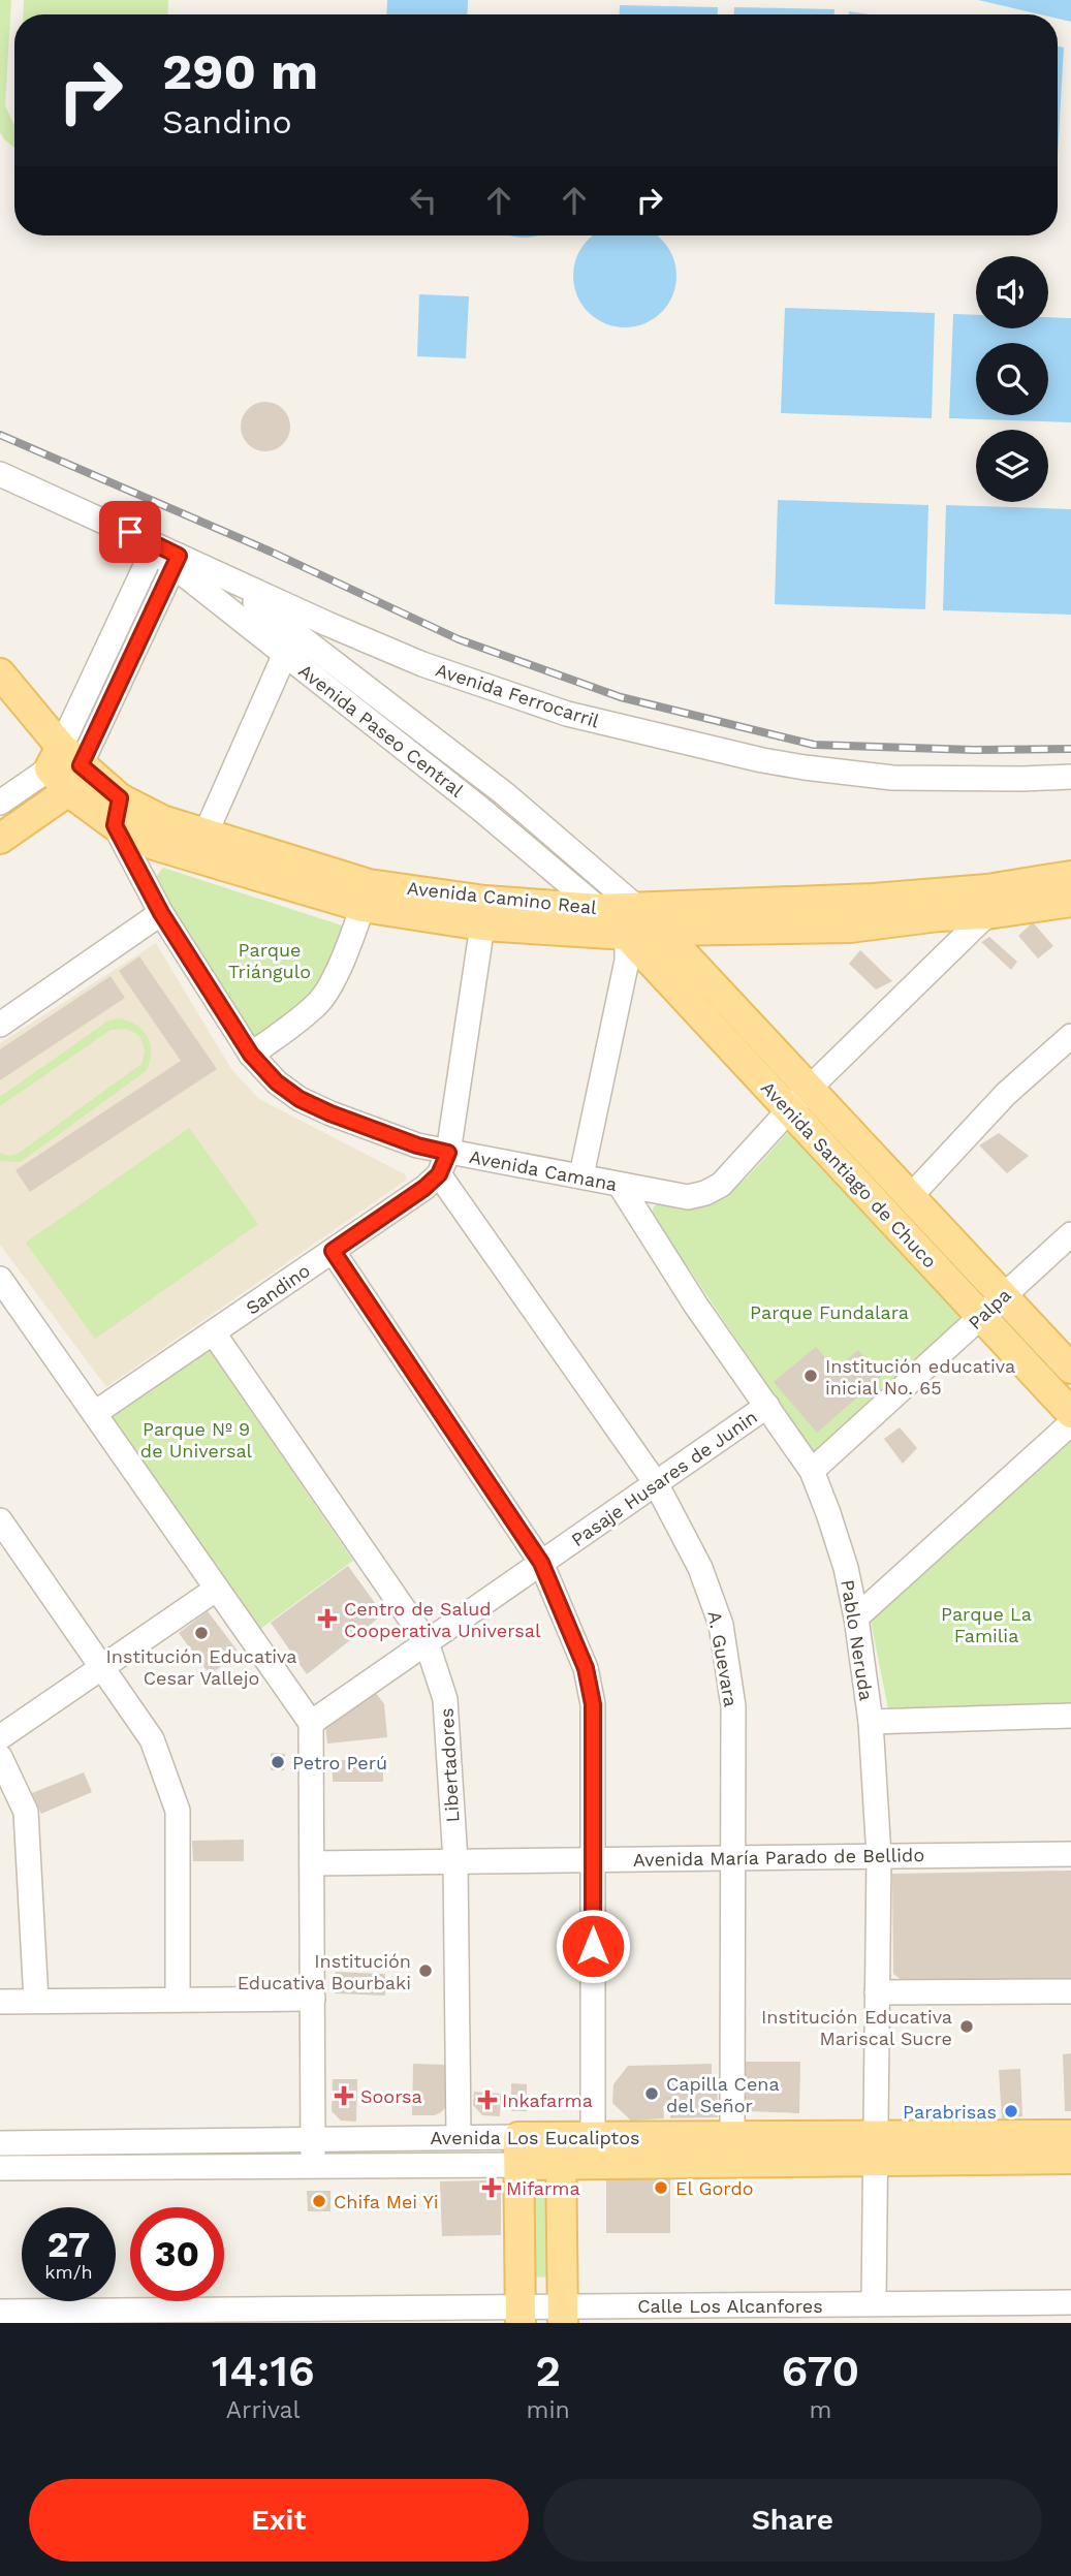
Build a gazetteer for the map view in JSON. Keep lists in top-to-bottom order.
{
  "streets": {
    "main road": [
      "Avenida Paseo Central",
      "Avenida Camino Real",
      "Avenida Santiago de Chuco",
      "Avenida Los Eucaliptos"
    ],
    "street": [
      "Avenida Ferrocarril",
      "Avenida Camana",
      "Sandino",
      "Palpa",
      "Pasaje Husares de Junin",
      "Pablo Neruda",
      "A. Guevara",
      "Libertadores",
      "Avenida María Parado de Bellido",
      "Calle Los Alcanfores"
    ]
  },
  "crossings": [
    ["Avenida Ferrocarril", "Avenida Paseo Central"],
    ["Avenida Paseo Central", "Avenida Camino Real"],
    ["Avenida Paseo Central", "Avenida Santiago de Chuco"],
    ["Avenida Camino Real", "Avenida Camana"],
    ["Avenida Camino Real", "Avenida Santiago de Chuco"],
    ["Avenida Camana", "Avenida Santiago de Chuco"],
    ["Avenida Camana", "Sandino"],
    ["Avenida Camana", "Pablo Neruda"],
    ["Avenida Camana", "A. Guevara"],
    ["Avenida Santiago de Chuco", "Palpa"],
    ["Sandino", "A. Guevara"],
    ["Sandino", "Libertadores"],
    ["Palpa", "Pablo Neruda"],
    ["Pasaje Husares de Junin", "Pablo Neruda"],
    ["Pasaje Husares de Junin", "A. Guevara"],
    ["Pasaje Husares de Junin", "Libertadores"],
    ["Pablo Neruda", "Avenida María Parado de Bellido"],
    ["Pablo Neruda", "Avenida Los Eucaliptos"],
    ["Pablo Neruda", "Calle Los Alcanfores"],
    ["A. Guevara", "Avenida María Parado de Bellido"],
    ["A. Guevara", "Avenida Los Eucaliptos"],
    ["Libertadores", "Avenida María Parado de Bellido"],
    ["Libertadores", "Avenida Los Eucaliptos"]
  ],
  "parks": [
    "Parque Triángulo",
    "Parque Fundalara",
    "Parque Nº 9 de Universal",
    "Parque La Familia"
  ],
  "places": {
    "other": [
      "Institución educativa inicial No. 65",
      "Institución Educativa Cesar Vallejo",
      "Petro Perú",
      "Institución Educativa Bourbaki",
      "Institución Educativa Mariscal Sucre",
      "Capilla Cena del Señor",
      "Parabrisas",
      "El Gordo",
      "Chifa Mei Yi"
    ],
    "health": [
      "Centro de Salud Cooperativa Universal",
      "Soorsa",
      "Inkafarma",
      "Mifarma"
    ]
  },
  "page": {
    "turn": ["290 m", "Sandino"],
    "speed": "27 km/h",
    "limit": "30",
    "eta": [
      "14:16",
      "Arrival",
      "2",
      "min",
      "670",
      "m"
    ],
    "buttons": ["Exit", "Share"]
  }
}
